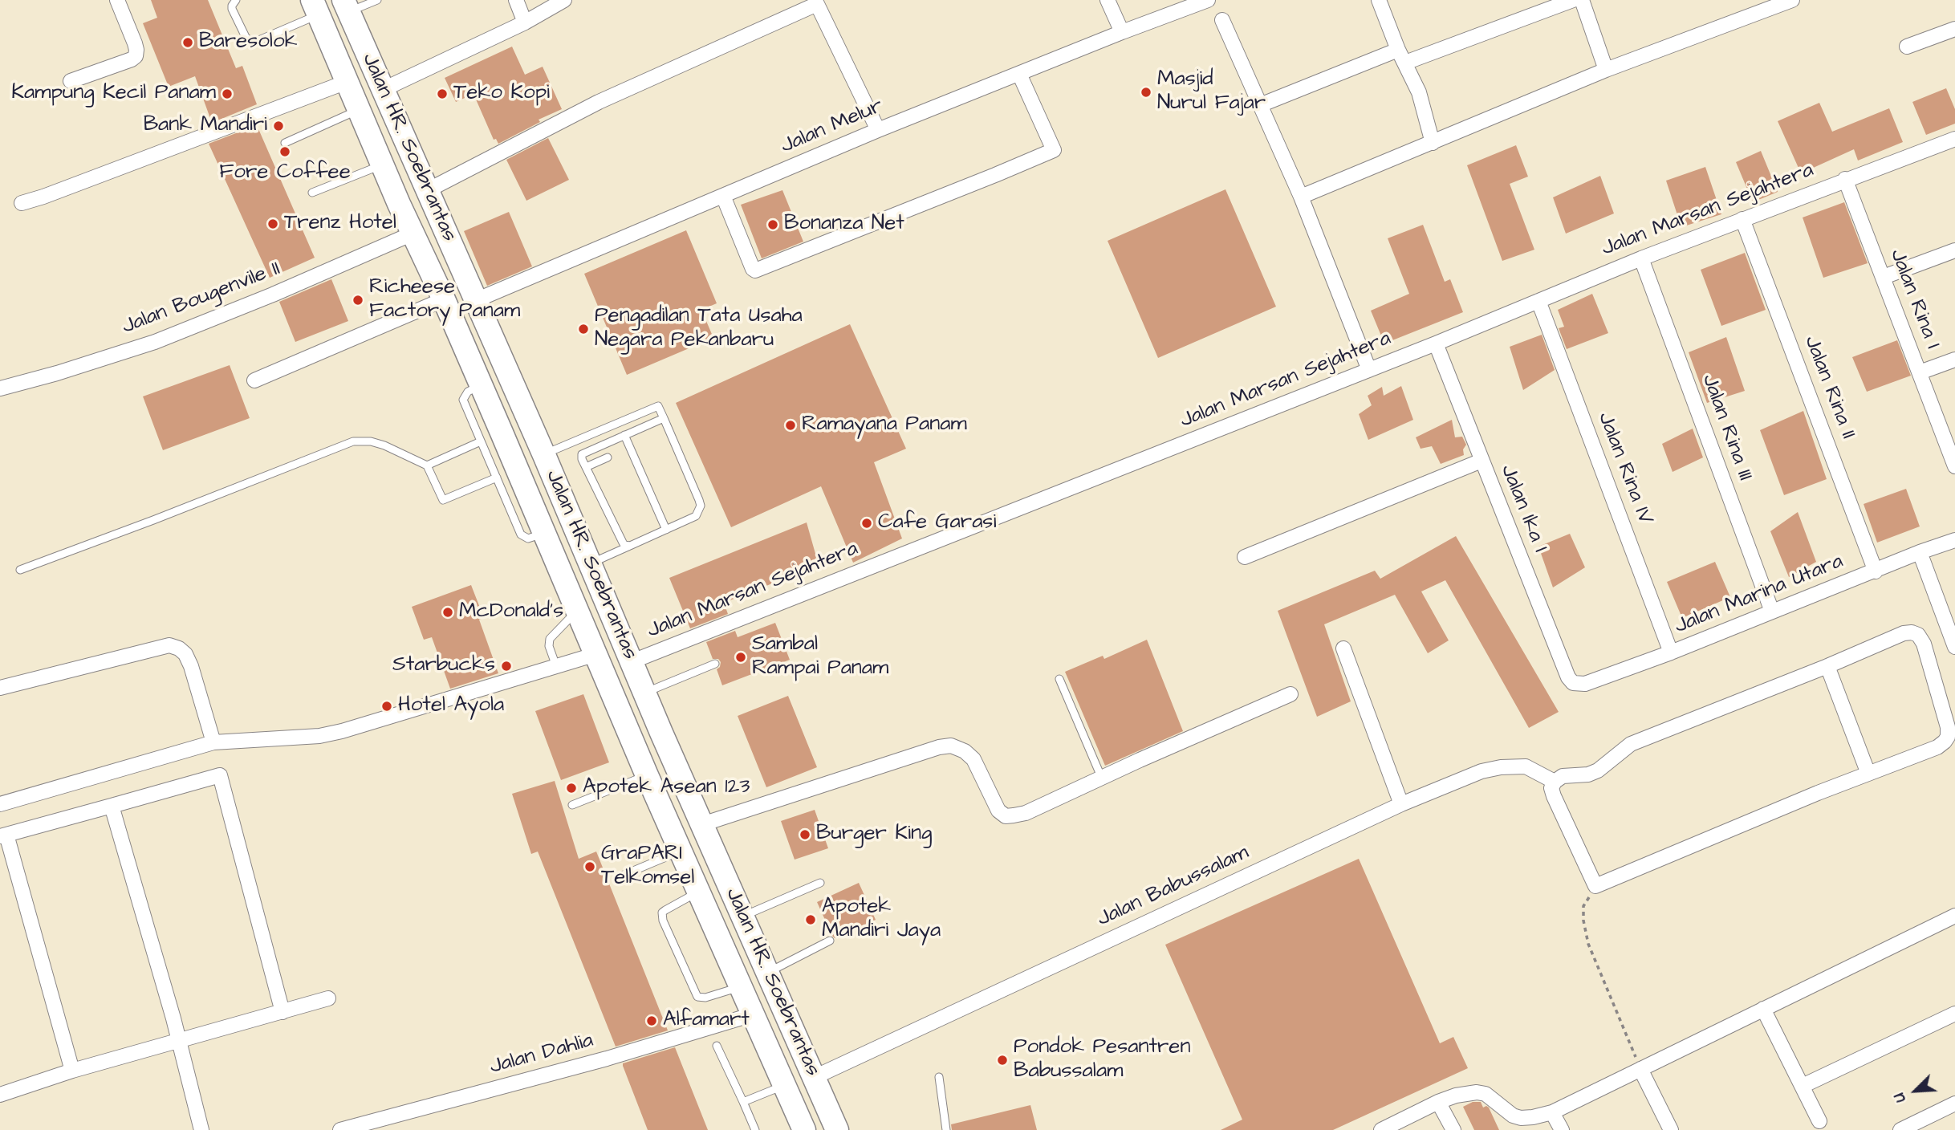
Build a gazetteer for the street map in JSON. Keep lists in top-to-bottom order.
{
  "streets": {
    "main road": ["Jalan HR. Soebrantas"],
    "street": [
      "Jalan Melur",
      "Jalan Marsan Sejahtera",
      "Jalan Bougenvile II",
      "Jalan Rina I",
      "Jalan Rina II",
      "Jalan Rina III",
      "Jalan Rina IV",
      "Jalan Ika I",
      "Jalan Marina Utara",
      "Jalan Babussalam",
      "Jalan Dahlia"
    ]
  },
  "crossings": [
    ["Jalan Melur", "Jalan HR. Soebrantas"],
    ["Jalan HR. Soebrantas", "Jalan Marsan Sejahtera"],
    ["Jalan HR. Soebrantas", "Jalan Bougenvile II"],
    ["Jalan HR. Soebrantas", "Jalan Babussalam"],
    ["Jalan HR. Soebrantas", "Jalan Dahlia"],
    ["Jalan Marsan Sejahtera", "Jalan Rina I"],
    ["Jalan Marsan Sejahtera", "Jalan Rina II"],
    ["Jalan Marsan Sejahtera", "Jalan Rina III"],
    ["Jalan Marsan Sejahtera", "Jalan Rina IV"],
    ["Jalan Marsan Sejahtera", "Jalan Ika I"],
    ["Jalan Rina II", "Jalan Marina Utara"],
    ["Jalan Rina III", "Jalan Marina Utara"],
    ["Jalan Rina IV", "Jalan Marina Utara"],
    ["Jalan Ika I", "Jalan Marina Utara"]
  ],
  "places": [
    "Baresolok",
    "Masjid Nurul Fajar",
    "Kampung Kecil Panam",
    "Teko Kopi",
    "Bank Mandiri",
    "Fore Coffee",
    "Trenz Hotel",
    "Bonanza Net",
    "Richeese Factory Panam",
    "Pengadilan Tata Usaha Negara Pekanbaru",
    "Ramayana Panam",
    "Cafe Garasi",
    "McDonald's",
    "Sambal Rampai Panam",
    "Starbucks",
    "Hotel Ayola",
    "Apotek Asean 123",
    "Burger King",
    "GraPARI Telkomsel",
    "Apotek Mandiri Jaya",
    "Alfamart",
    "Pondok Pesantren Babussalam"
  ],
  "north": "bottom left"
}
